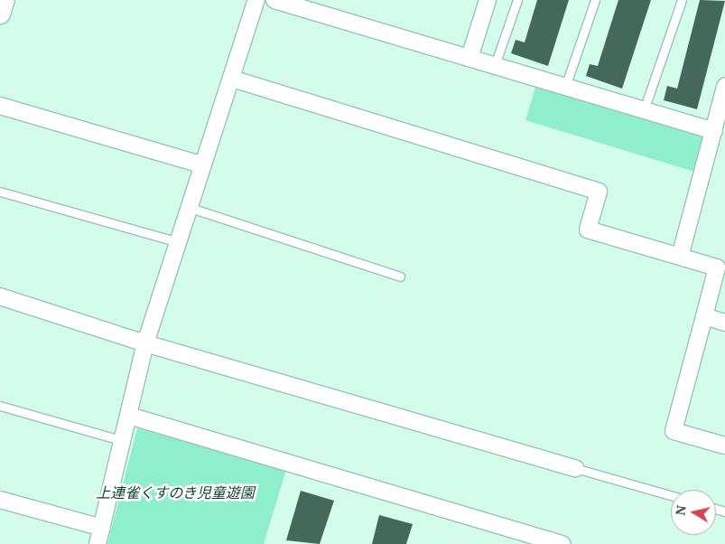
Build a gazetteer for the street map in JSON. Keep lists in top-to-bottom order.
{
  "parks": ["上連雀くすのき児童遊園"],
  "north": "left"
}
